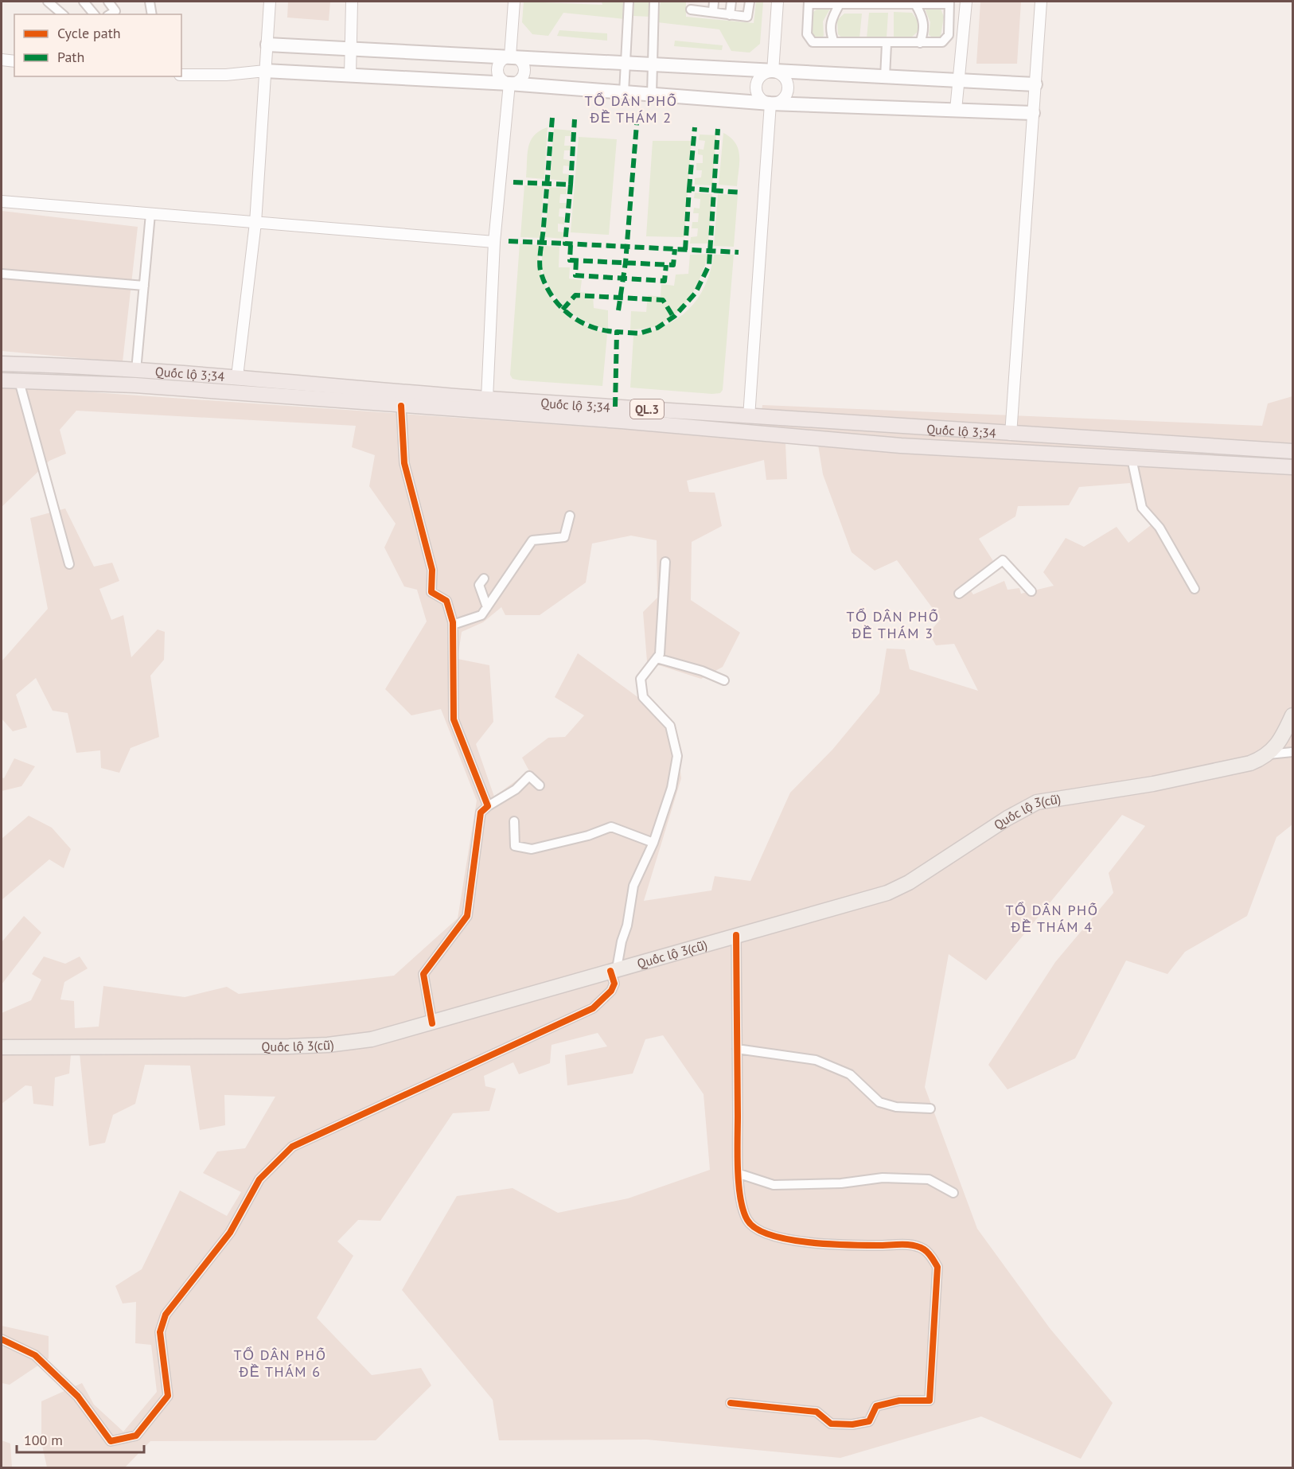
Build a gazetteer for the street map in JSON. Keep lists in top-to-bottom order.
{
  "streets": {
    "highway": ["Quốc lộ 3;34", "QL.3"],
    "main road": ["Quốc lộ 3(cũ)"]
  },
  "districts": [
    "TỔ DÂN PHỐ ĐỀ THÁM 2",
    "TỔ DÂN PHỐ ĐỀ THÁM 3",
    "TỔ DÂN PHỐ ĐỀ THÁM 4",
    "TỔ DÂN PHỐ ĐỀ THÁM 6"
  ],
  "legend": ["Cycle path", "Path"],
  "scale_bar": "100 m"
}
